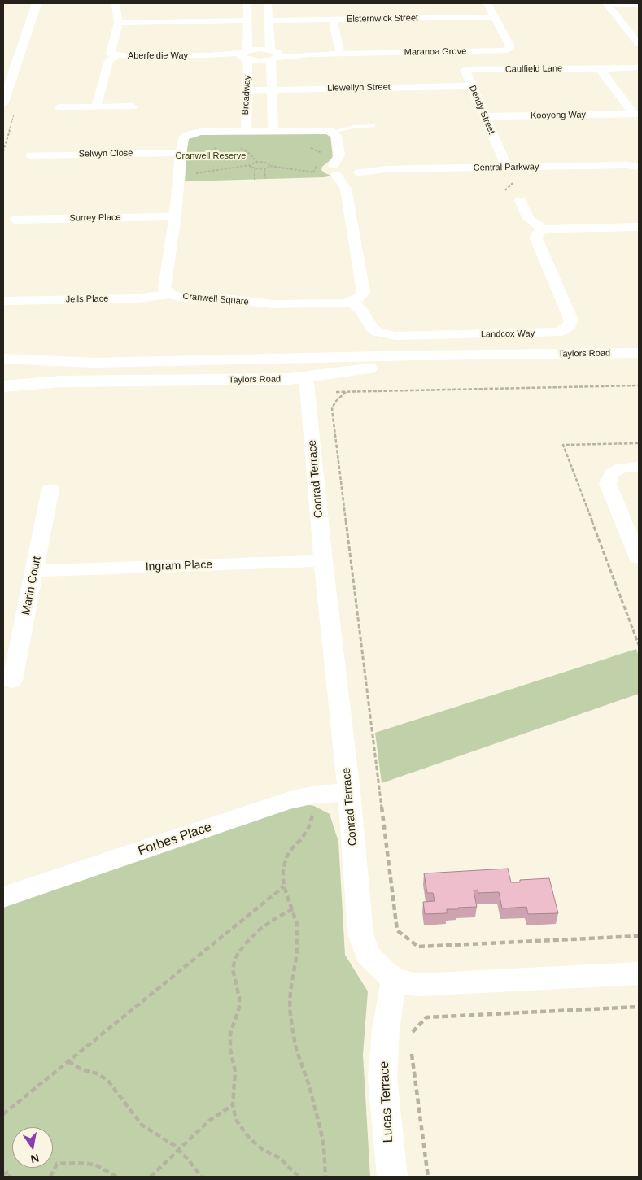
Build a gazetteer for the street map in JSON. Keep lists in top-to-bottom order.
{
  "streets": {
    "main road": ["Taylors Road"],
    "street": [
      "Elsternwick Street",
      "Maranoa Grove",
      "Aberfeldie Way",
      "Caulfield Lane",
      "Llewellyn Street",
      "Broadway",
      "Dendy Street",
      "Kooyong Way",
      "Selwyn Close",
      "Central Parkway",
      "Surrey Place",
      "Jells Place",
      "Cranwell Square",
      "Landcox Way",
      "Conrad Terrace",
      "Ingram Place",
      "Marin Court",
      "Forbes Place",
      "Lucas Terrace"
    ]
  },
  "crossings": [
    ["Elsternwick Street", "Maranoa Grove"],
    ["Maranoa Grove", "Aberfeldie Way"],
    ["Maranoa Grove", "Broadway"],
    ["Maranoa Grove", "Dendy Street"],
    ["Aberfeldie Way", "Broadway"],
    ["Caulfield Lane", "Dendy Street"],
    ["Caulfield Lane", "Kooyong Way"],
    ["Llewellyn Street", "Broadway"],
    ["Llewellyn Street", "Dendy Street"],
    ["Broadway", "Cranwell Square"],
    ["Dendy Street", "Kooyong Way"],
    ["Dendy Street", "Central Parkway"],
    ["Selwyn Close", "Cranwell Square"],
    ["Surrey Place", "Cranwell Square"],
    ["Jells Place", "Cranwell Square"],
    ["Cranwell Square", "Landcox Way"],
    ["Taylors Road", "Conrad Terrace"],
    ["Conrad Terrace", "Ingram Place"],
    ["Conrad Terrace", "Forbes Place"],
    ["Conrad Terrace", "Lucas Terrace"],
    ["Ingram Place", "Marin Court"]
  ],
  "parks": ["Cranwell Reserve"],
  "north": "bottom"
}
